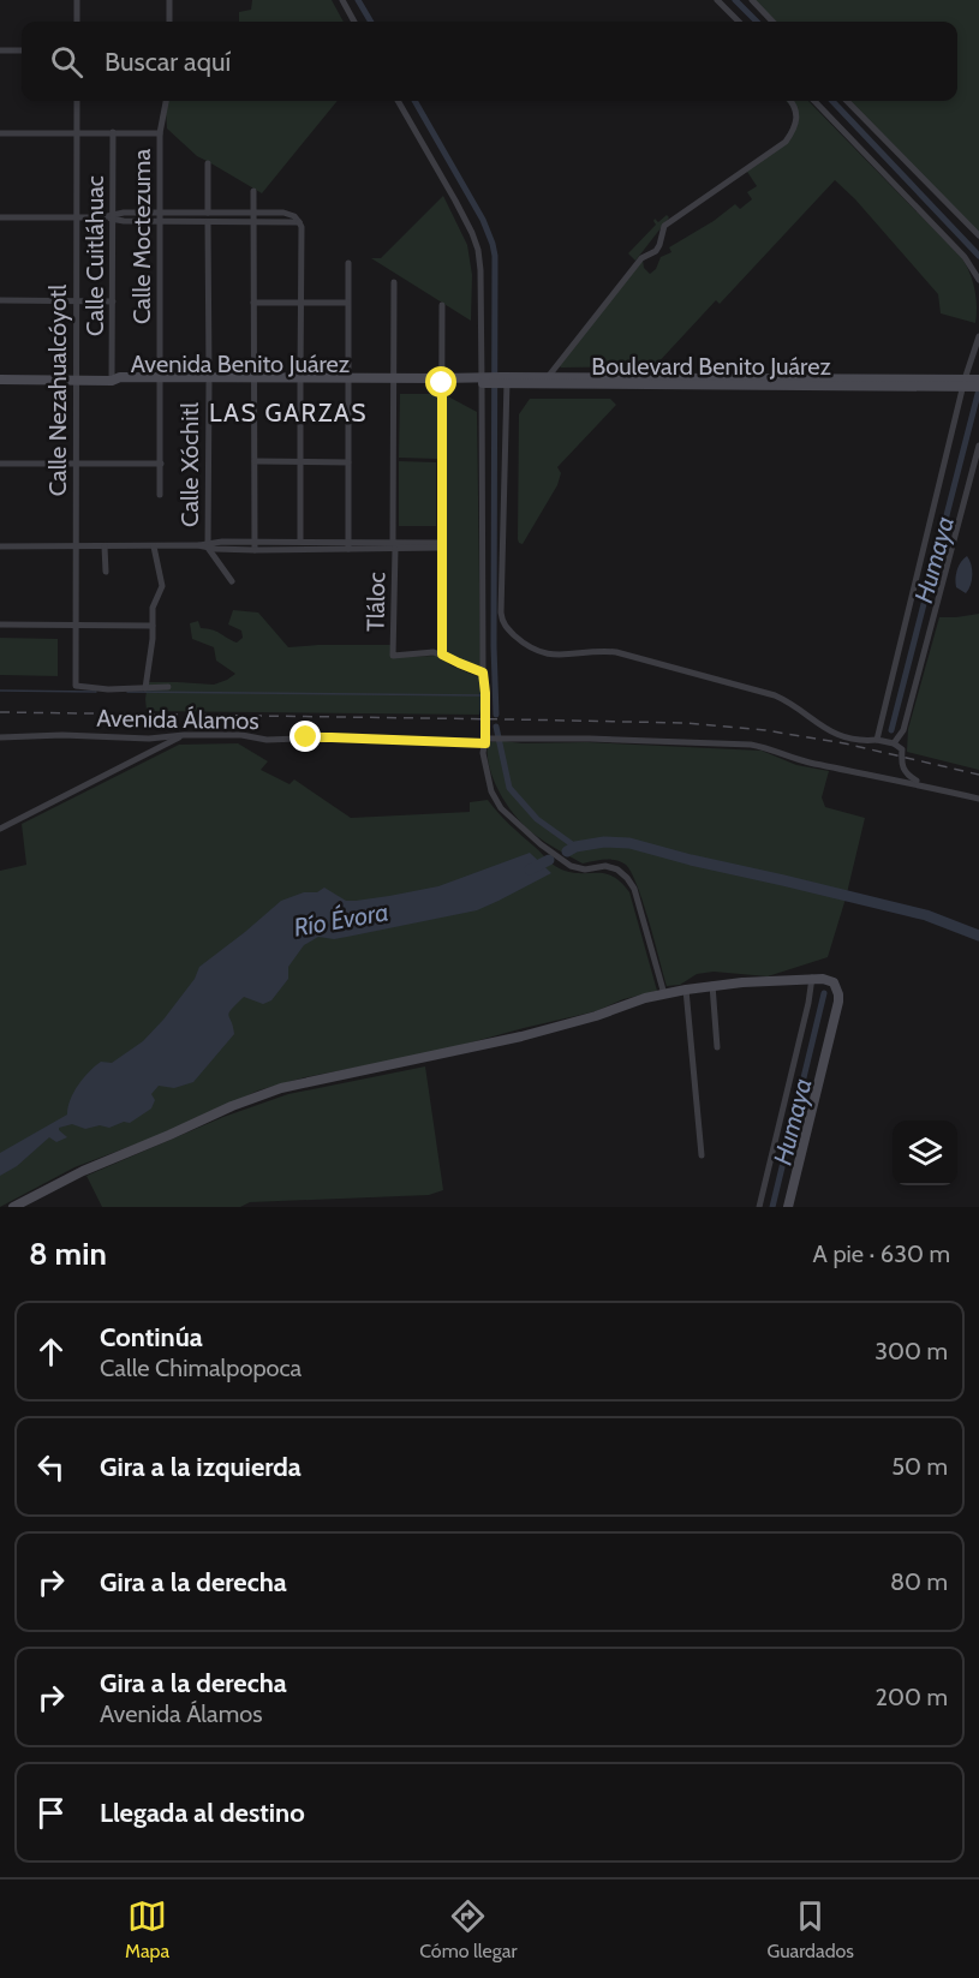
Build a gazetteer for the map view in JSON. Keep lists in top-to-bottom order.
{
  "streets": {
    "street": [
      "Calle Moctezuma",
      "Calle Cuitláhuac",
      "Avenida Benito Juárez",
      "Boulevard Benito Juárez",
      "Calle Nezahualcóyotl",
      "Calle Xóchitl",
      "Tláloc",
      "Avenida Álamos"
    ]
  },
  "crossings": [
    ["Calle Moctezuma", "Avenida Benito Juárez"],
    ["Calle Cuitláhuac", "Avenida Benito Juárez"],
    ["Avenida Benito Juárez", "Boulevard Benito Juárez"],
    ["Avenida Benito Juárez", "Calle Nezahualcóyotl"],
    ["Avenida Benito Juárez", "Calle Xóchitl"],
    ["Avenida Benito Juárez", "Tláloc"]
  ],
  "districts": ["LAS GARZAS"],
  "water": ["Humaya", "Río Évora"],
  "page": {
    "search": "Buscar aquí",
    "heading": ["8 min", "A pie · 630 m"],
    "list": [
      ["Continúa", "Calle Chimalpopoca", "300 m"],
      ["Gira a la izquierda", "50 m"],
      ["Gira a la derecha", "80 m"],
      ["Gira a la derecha", "Avenida Álamos", "200 m"],
      "Llegada al destino"
    ],
    "nav": ["Mapa", "Cómo llegar", "Guardados"]
  }
}
